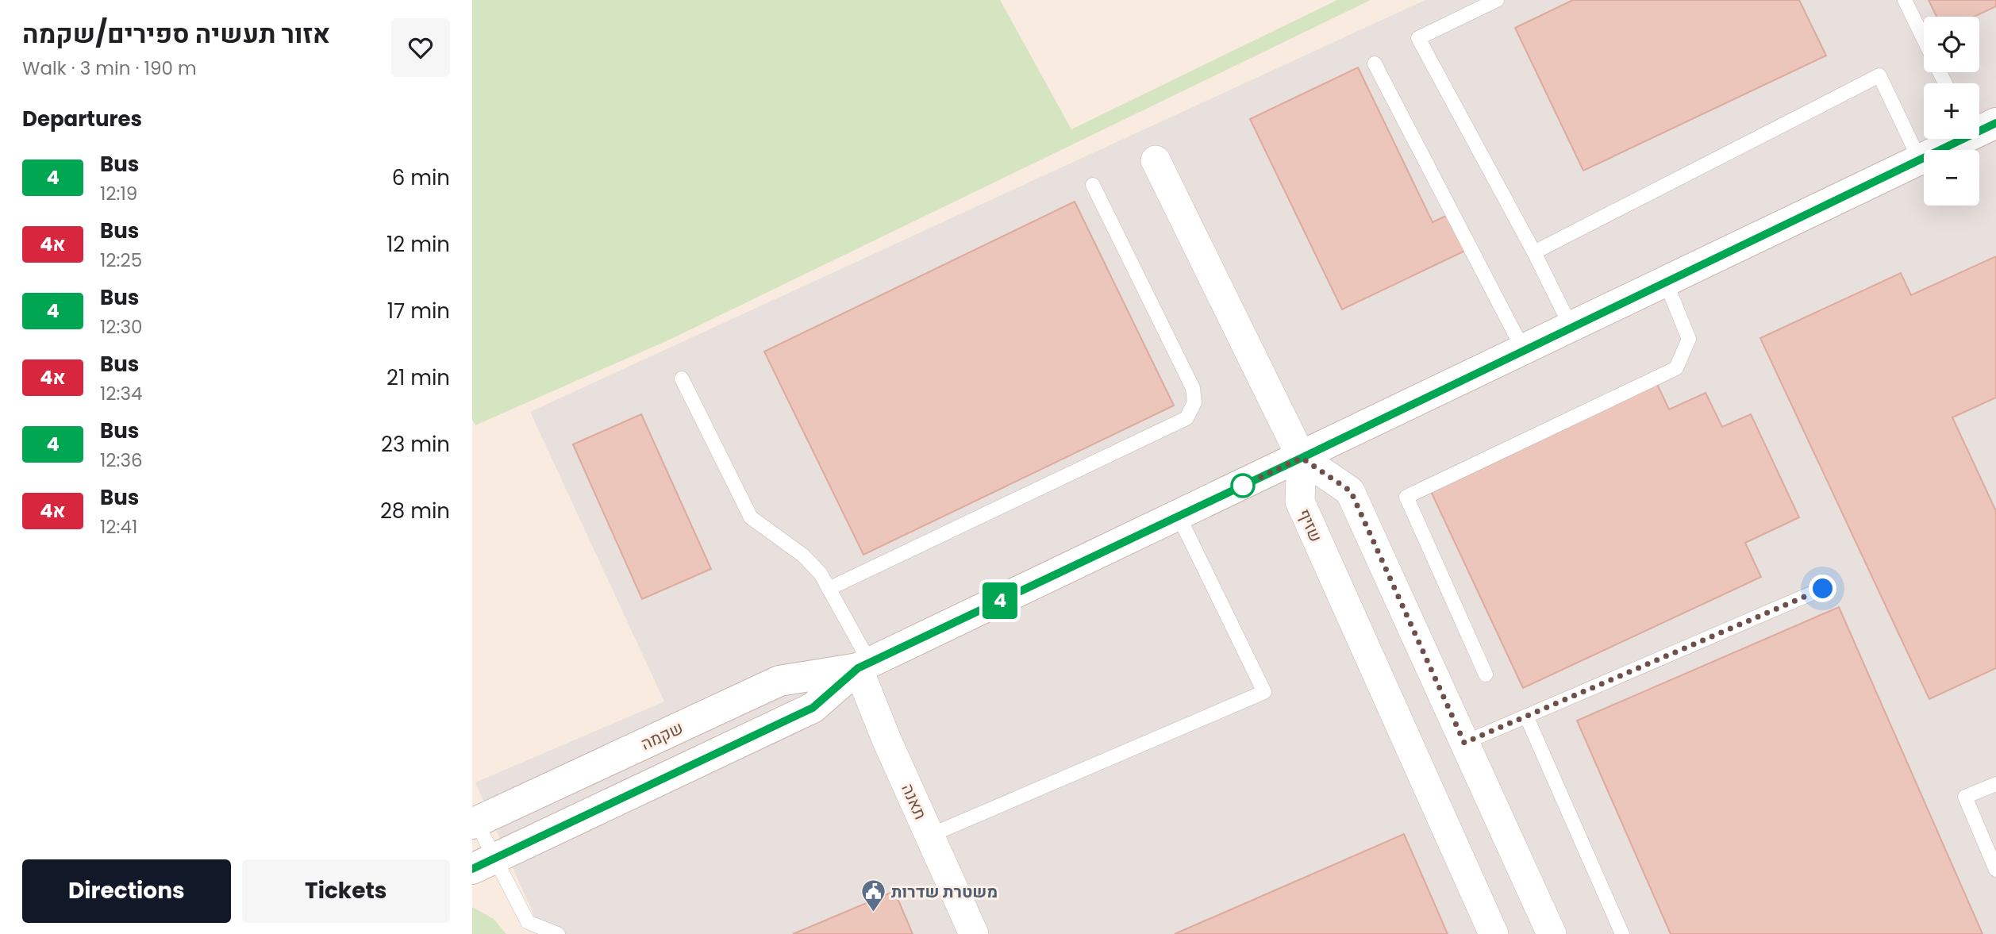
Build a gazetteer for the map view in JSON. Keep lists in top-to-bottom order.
{
  "streets": {
    "street": ["שזיף", "שקמה", "תאנה"]
  },
  "crossings": [
    ["שזיף", "שקמה"],
    ["שקמה", "תאנה"]
  ],
  "places": {
    "public building": ["משטרת שדרות"]
  },
  "lines": ["bus line 4"],
  "page": {
    "heading": [
      ["אזור תעשיה ספירים/שקמה", "Walk · 3 min · 190 m"],
      "Departures"
    ],
    "on_map": "4",
    "map_buttons": ["+", "−"],
    "list": [
      {
        "mark": "4",
        "name": "Bus",
        "note": "12:19",
        "value": "6 min"
      },
      {
        "mark": "4א",
        "name": "Bus",
        "note": "12:25",
        "value": "12 min"
      },
      {
        "mark": "4",
        "name": "Bus",
        "note": "12:30",
        "value": "17 min"
      },
      {
        "mark": "4א",
        "name": "Bus",
        "note": "12:34",
        "value": "21 min"
      },
      {
        "mark": "4",
        "name": "Bus",
        "note": "12:36",
        "value": "23 min"
      },
      {
        "mark": "4א",
        "name": "Bus",
        "note": "12:41",
        "value": "28 min"
      }
    ],
    "buttons": ["Directions", "Tickets"]
  }
}
